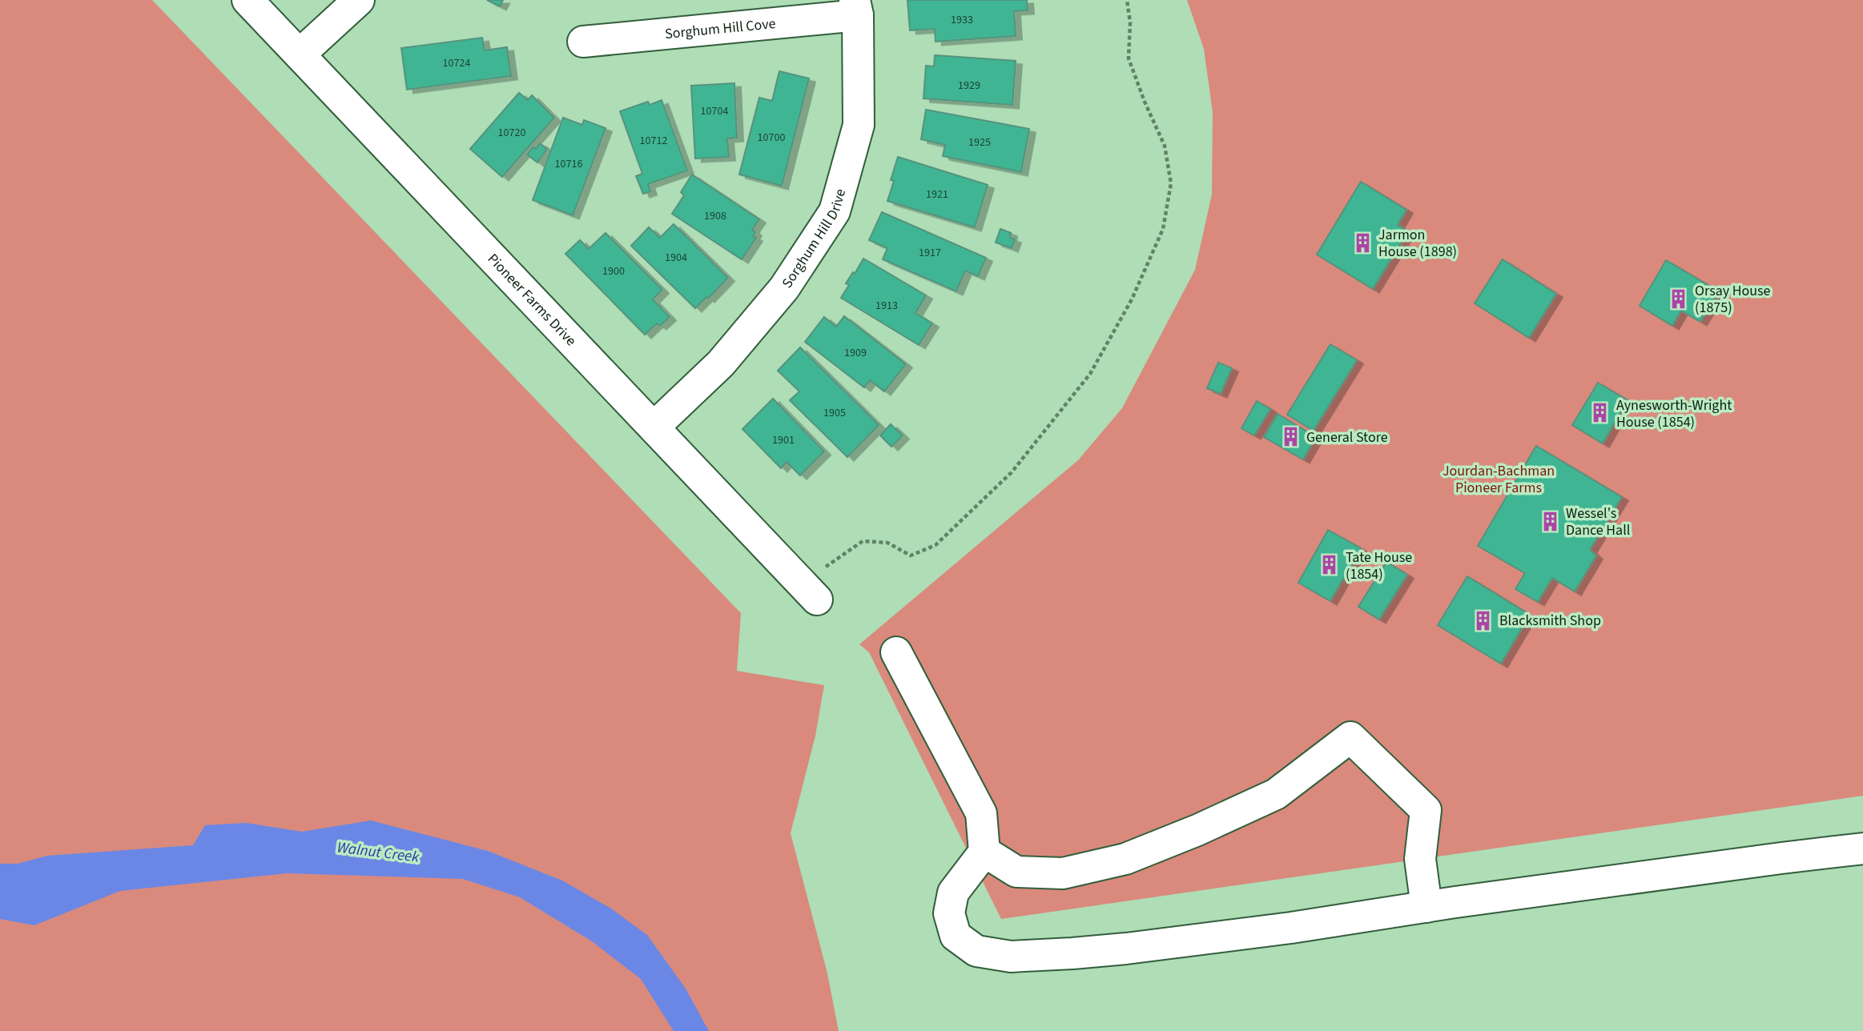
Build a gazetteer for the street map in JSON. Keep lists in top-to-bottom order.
{
  "streets": {
    "street": ["Sorghum Hill Cove", "Sorghum Hill Drive", "Pioneer Farms Drive"]
  },
  "crossings": [
    ["Sorghum Hill Cove", "Sorghum Hill Drive"],
    ["Sorghum Hill Drive", "Pioneer Farms Drive"]
  ],
  "water": ["Walnut Creek"],
  "parks": ["Jourdan-Bachman Pioneer Farms"],
  "places": {
    "building": [
      "Jarmon House (1898)",
      "Orsay House (1875)",
      "Aynesworth-Wright House (1854)",
      "General Store",
      "Wessel's Dance Hall",
      "Tate House (1854)",
      "Blacksmith Shop"
    ]
  },
  "house_numbers": [
    "1933",
    "10724",
    "1929",
    "10704",
    "10720",
    "10700",
    "10712",
    "1925",
    "10716",
    "1921",
    "1908",
    "1917",
    "1904",
    "1900",
    "1913",
    "1909",
    "1905",
    "1901"
  ]
}
